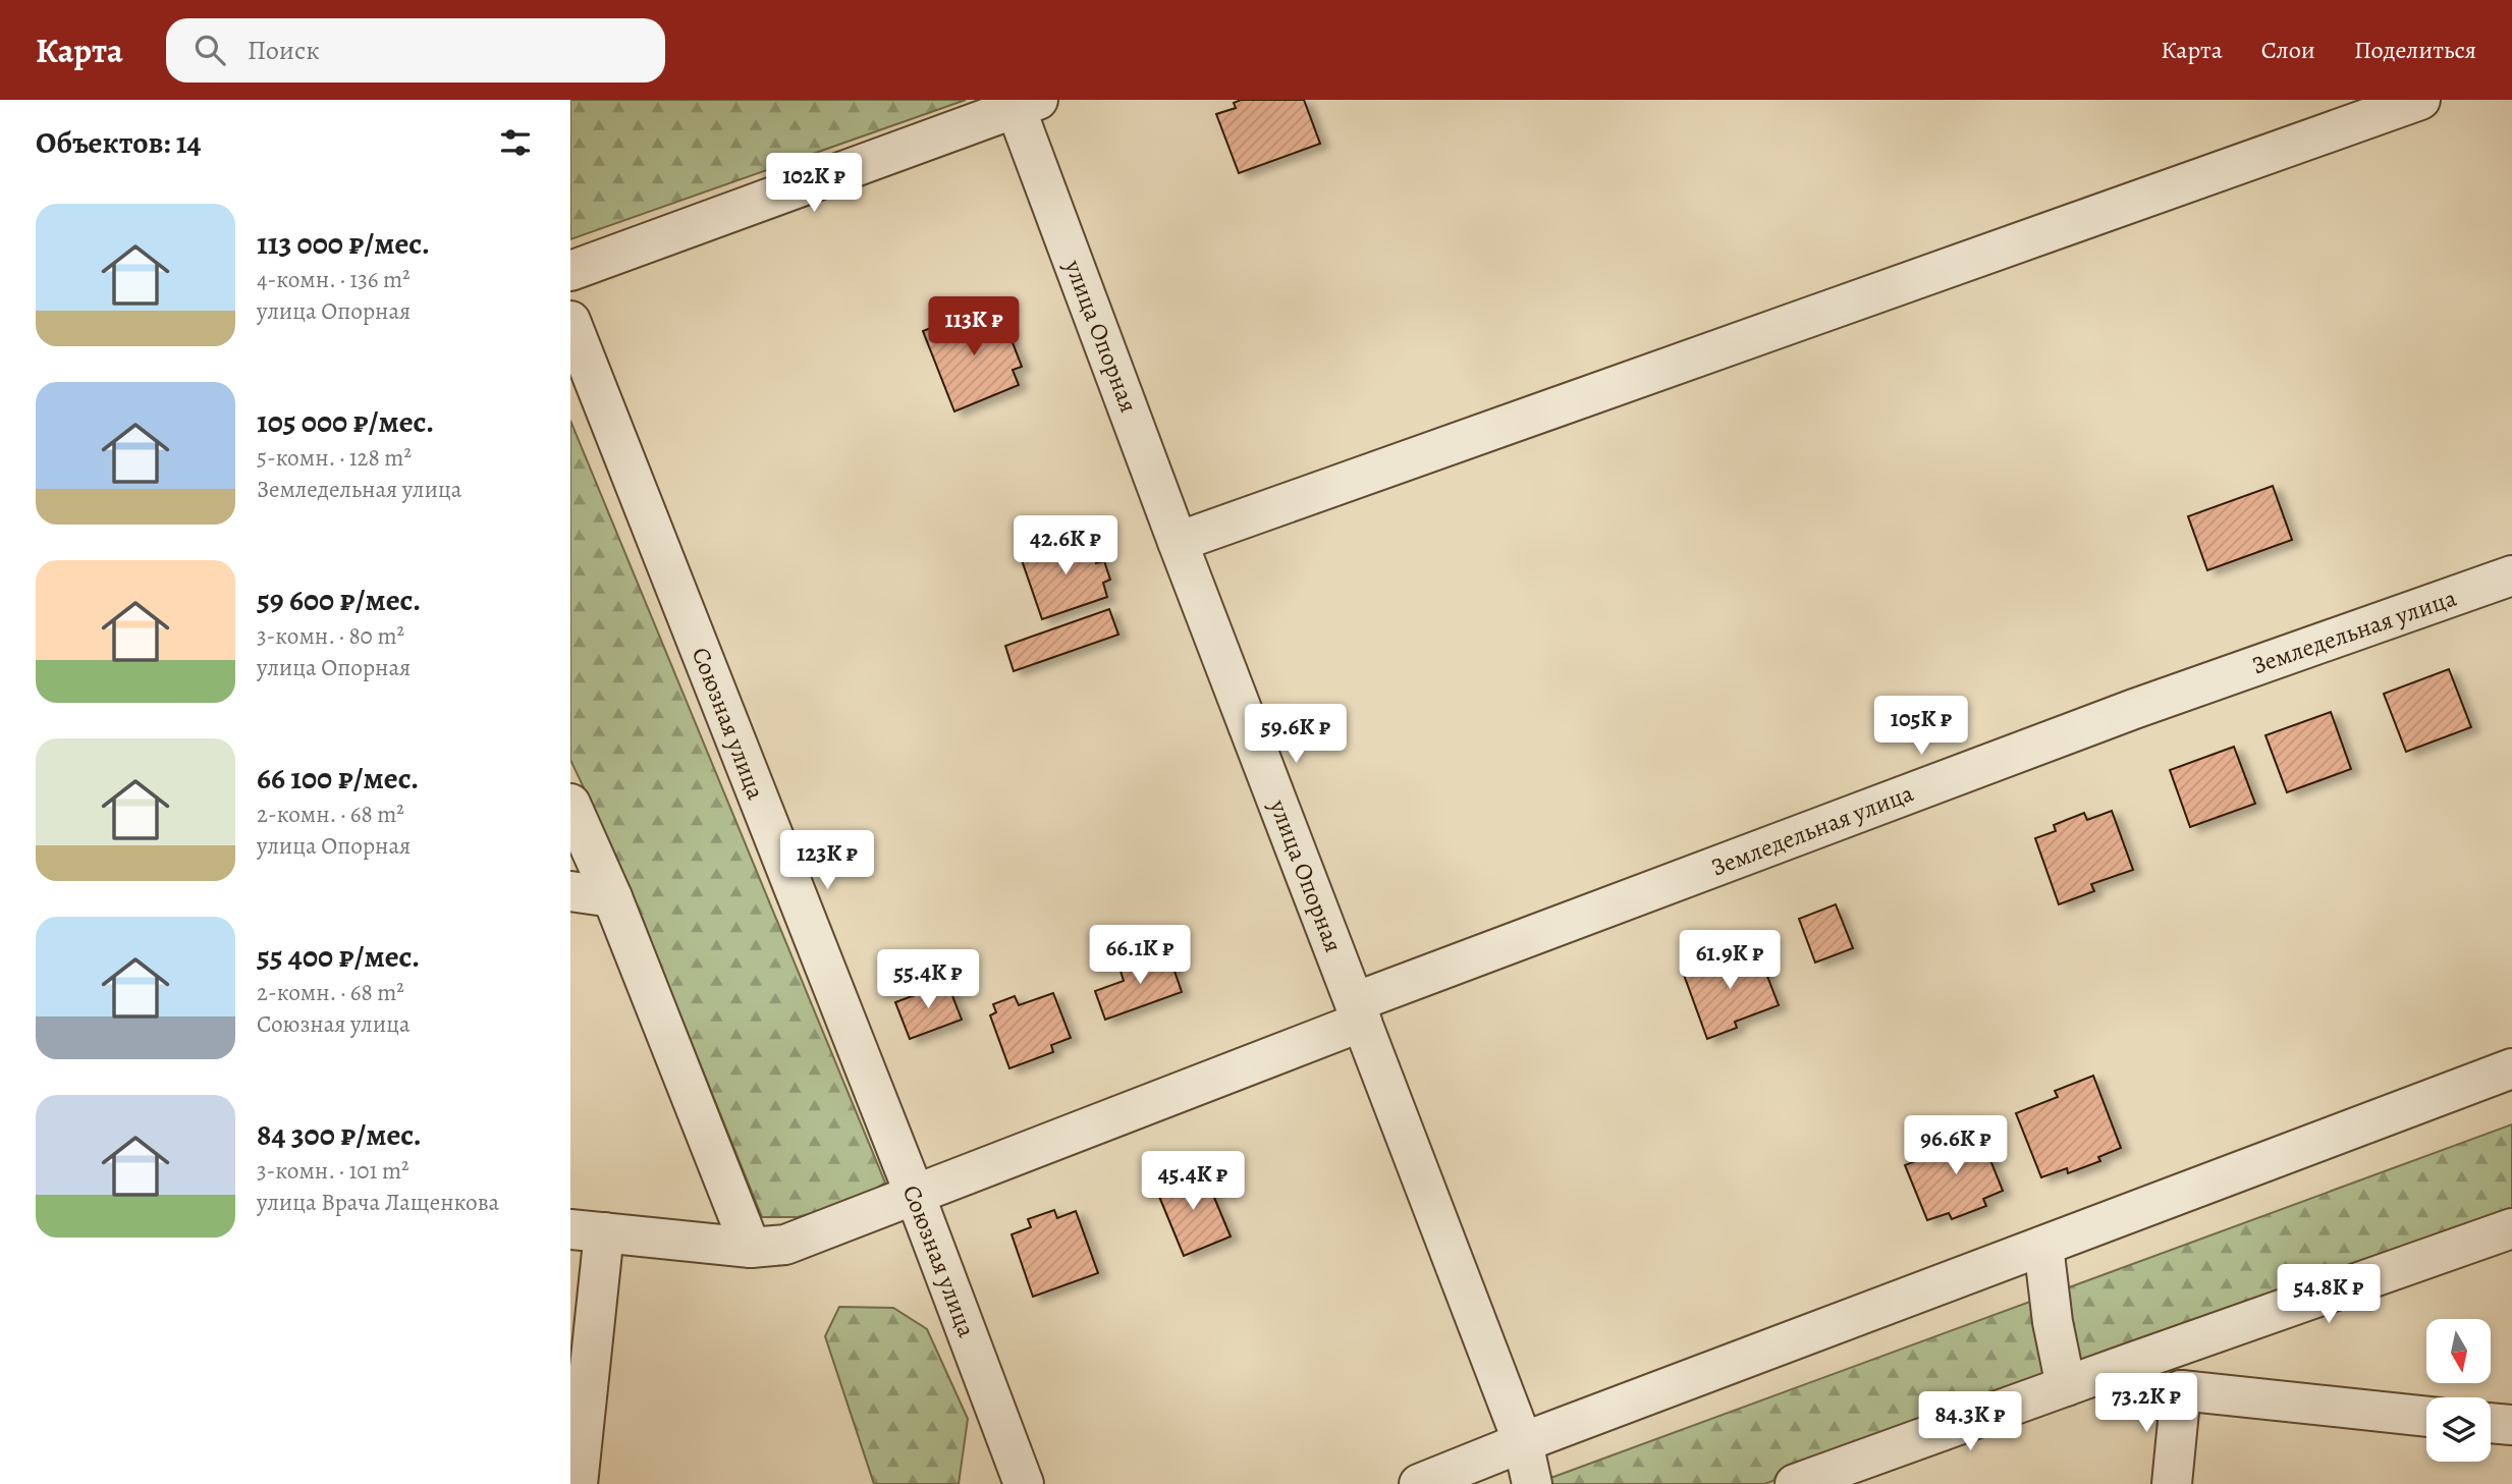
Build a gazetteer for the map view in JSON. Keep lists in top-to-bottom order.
{
  "streets": {
    "street": ["улица Опорная", "Земледельная улица", "Союзная улица"]
  },
  "crossings": [
    ["улица Опорная", "Земледельная улица"],
    ["Земледельная улица", "Союзная улица"]
  ],
  "north": "bottom",
  "page": {
    "header": "Карта",
    "search": "Поиск",
    "nav": ["Карта", "Слои", "Поделиться"],
    "heading": "Объектов: 14",
    "price": [
      "102K ₽",
      "113K ₽",
      "42.6K ₽",
      "105K ₽",
      "59.6K ₽",
      "123K ₽",
      "66.1K ₽",
      "61.9K ₽",
      "55.4K ₽",
      "96.6K ₽",
      "45.4K ₽",
      "54.8K ₽",
      "73.2K ₽",
      "84.3K ₽"
    ],
    "list": [
      {
        "name": "113 000 ₽/мес.",
        "note": "4-комн. · 136 m² · улица Опорная"
      },
      {
        "name": "105 000 ₽/мес.",
        "note": "5-комн. · 128 m² · Земледельная улица"
      },
      {
        "name": "59 600 ₽/мес.",
        "note": "3-комн. · 80 m² · улица Опорная"
      },
      {
        "name": "66 100 ₽/мес.",
        "note": "2-комн. · 68 m² · улица Опорная"
      },
      {
        "name": "55 400 ₽/мес.",
        "note": "2-комн. · 68 m² · Союзная улица"
      },
      {
        "name": "84 300 ₽/мес.",
        "note": "3-комн. · 101 m² · улица Врача Лащенкова"
      }
    ]
  }
}
